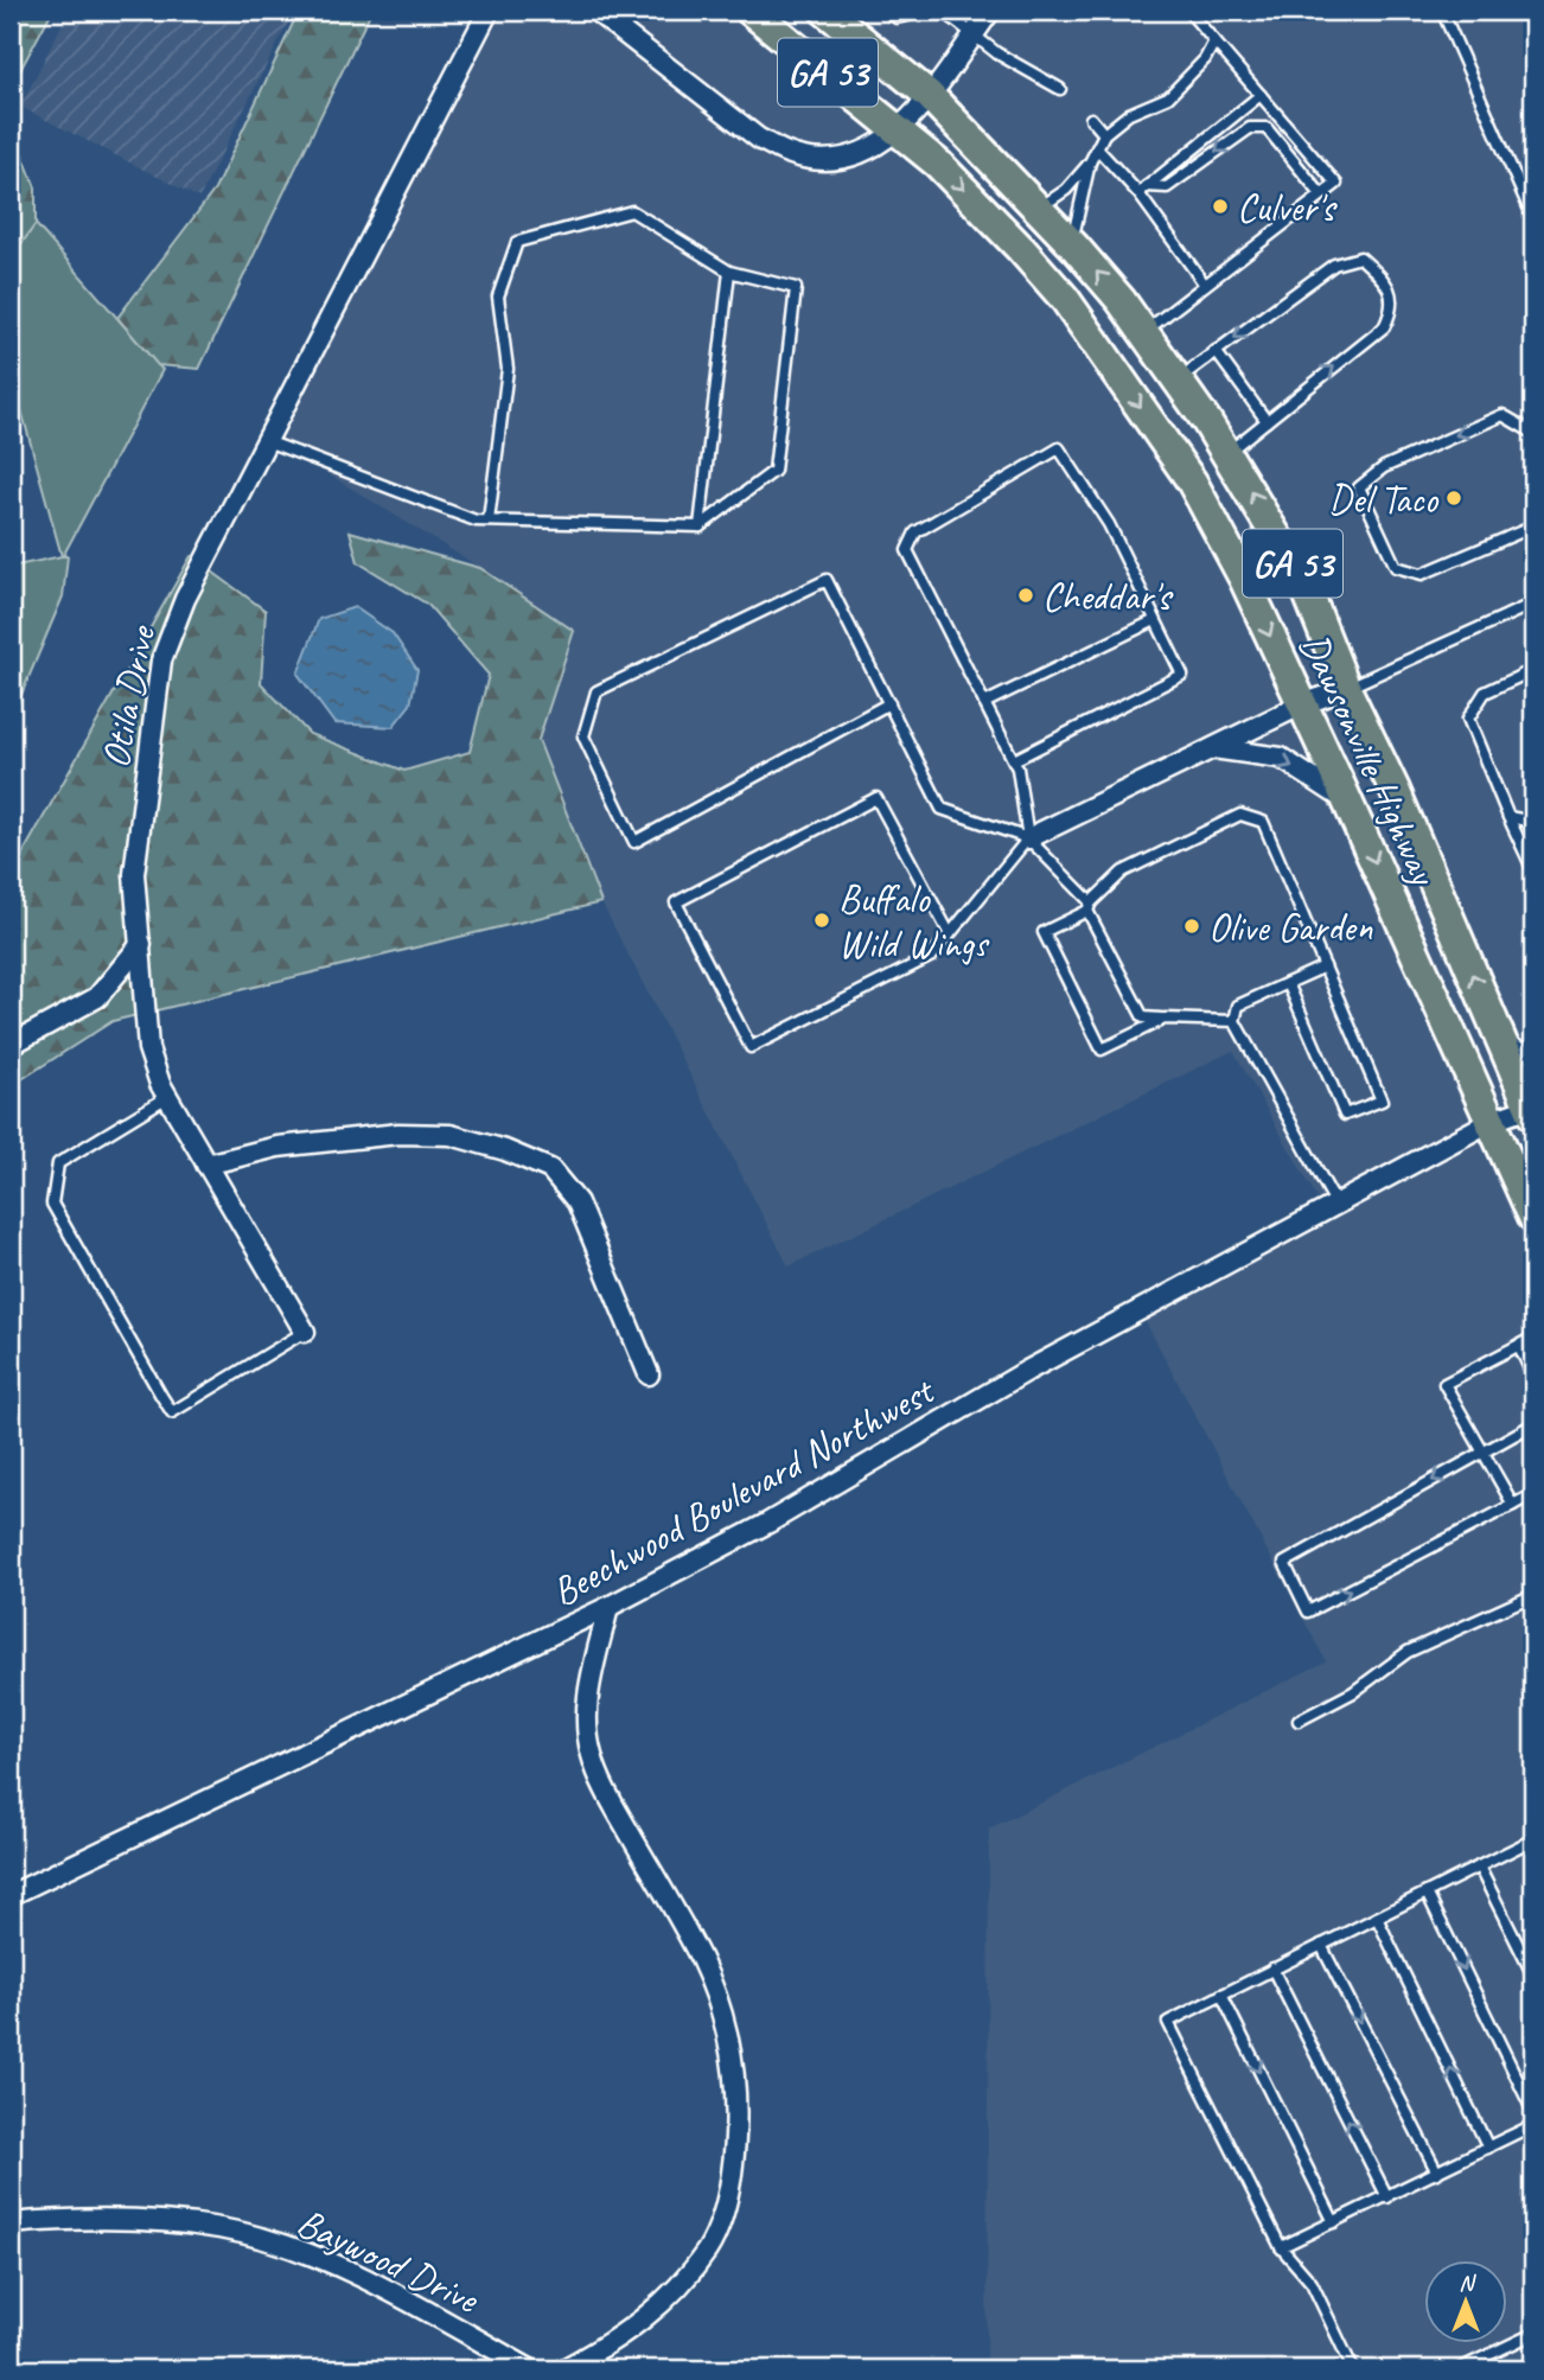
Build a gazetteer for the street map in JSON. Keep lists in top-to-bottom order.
{
  "streets": {
    "main road": ["GA 53", "Dawsonville Highway"],
    "street": ["Otila Drive", "Beechwood Boulevard Northwest", "Baywood Drive"]
  },
  "crossings": [
    ["GA 53", "Dawsonville Highway"],
    ["Dawsonville Highway", "Beechwood Boulevard Northwest"]
  ],
  "places": [
    "Culver's",
    "Del Taco",
    "Cheddar's",
    "Buffalo Wild Wings",
    "Olive Garden"
  ],
  "north": "top"
}
